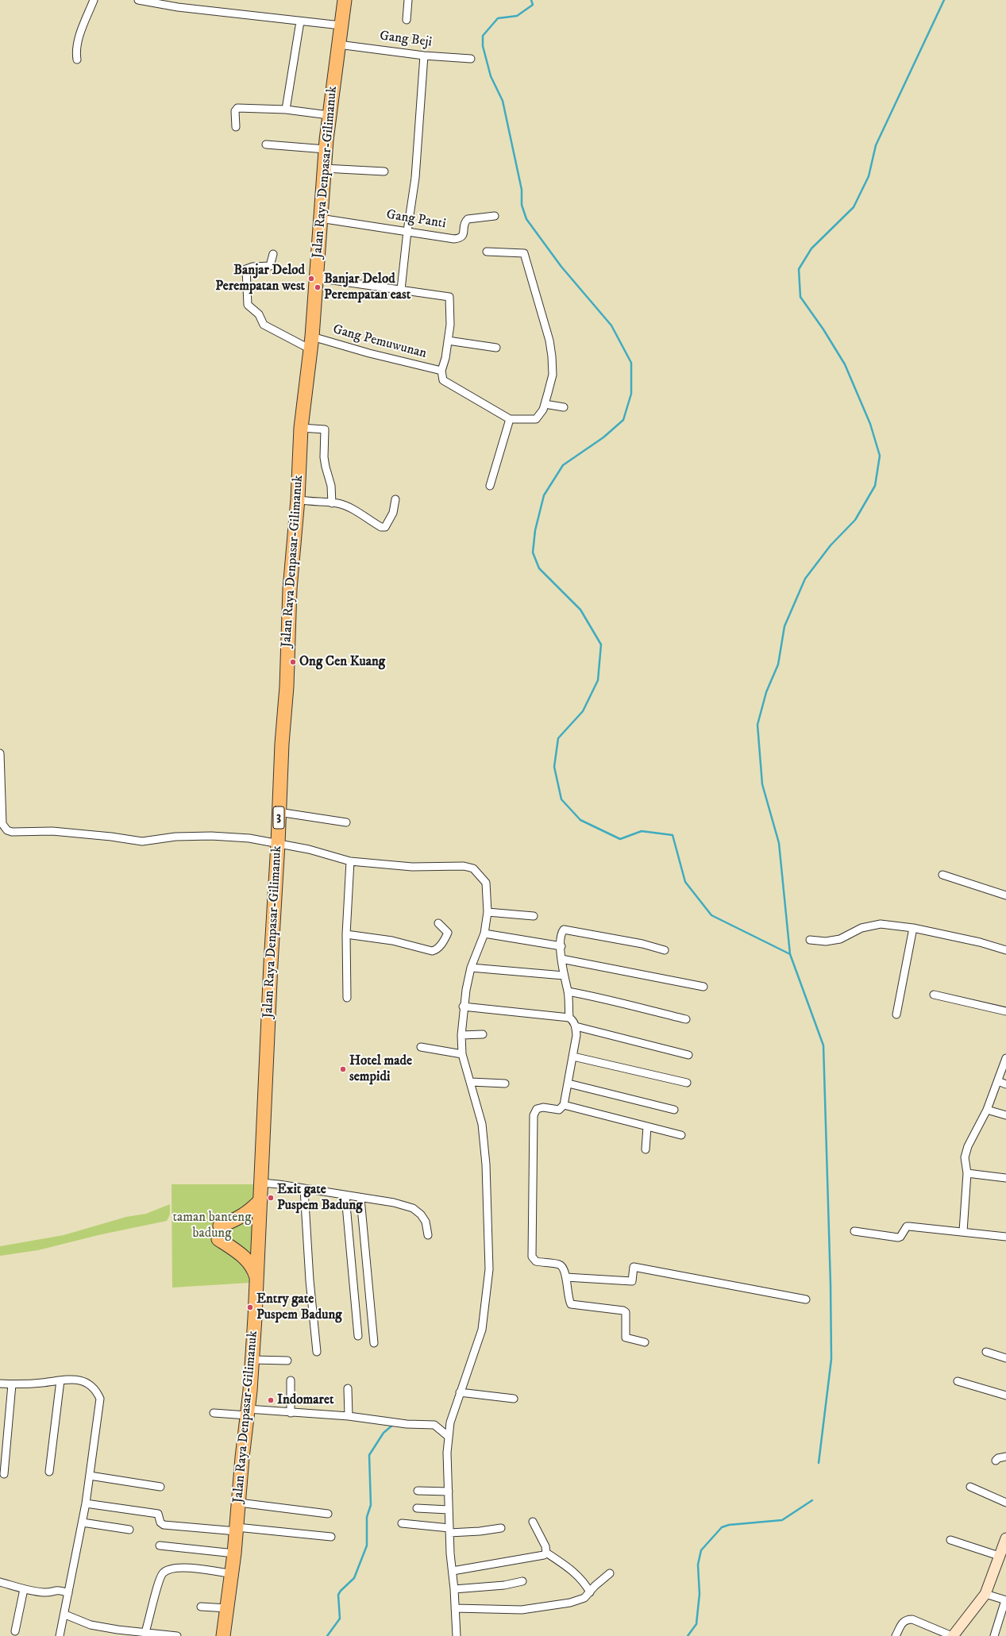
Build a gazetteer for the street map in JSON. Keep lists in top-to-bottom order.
{
  "streets": {
    "highway": ["Jalan Raya Denpasar-Gilimanuk", "3"],
    "street": ["Gang Beji", "Gang Panti", "Gang Pemuwunan"]
  },
  "crossings": [
    ["Gang Beji", "Jalan Raya Denpasar-Gilimanuk"],
    ["Jalan Raya Denpasar-Gilimanuk", "Gang Panti"],
    ["Jalan Raya Denpasar-Gilimanuk", "Gang Pemuwunan"]
  ],
  "parks": ["taman banteng badung"],
  "places": [
    "Banjar Delod Perempatan west",
    "Banjar Delod Perempatan east",
    "Ong Cen Kuang",
    "Hotel made sempidi",
    "Exit gate Puspem Badung",
    "Entry gate Puspem Badung",
    "Indomaret"
  ]
}
